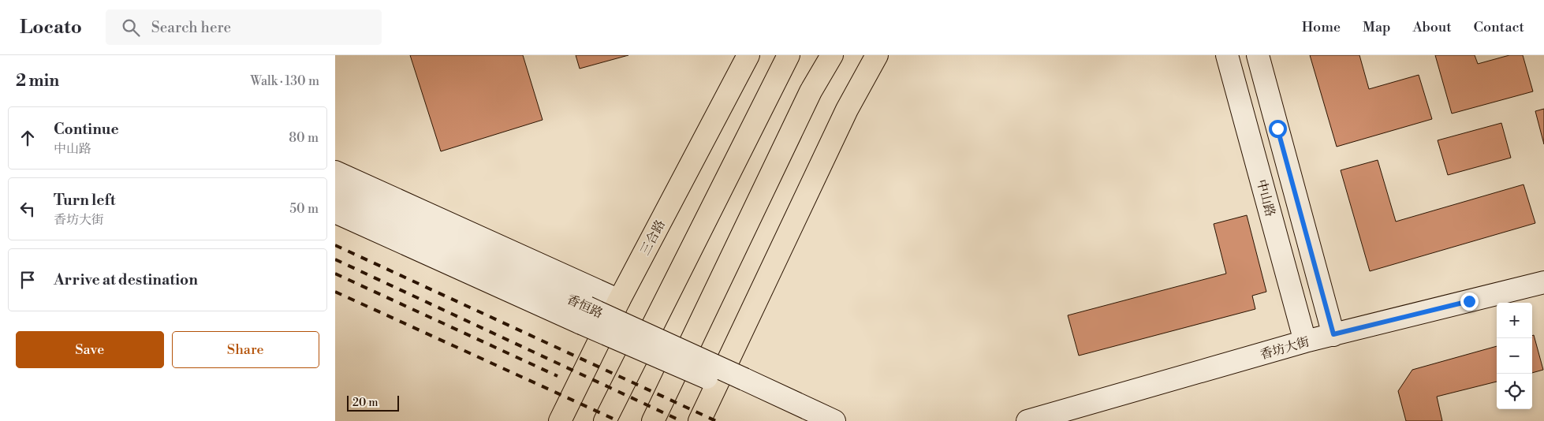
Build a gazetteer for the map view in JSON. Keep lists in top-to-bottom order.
{
  "streets": {
    "highway": ["三合路"],
    "main road": ["中山路", "香恒路", "香坊大街"]
  },
  "crossings": [
    ["中山路", "香坊大街"]
  ],
  "scale_bar": "20 m",
  "page": {
    "header": "Locato",
    "search": "Search here",
    "nav": [
      "Home",
      "Map",
      "About",
      "Contact"
    ],
    "heading": ["2 min", "Walk · 130 m"],
    "list": [
      ["Continue", "中山路", "80 m"],
      ["Turn left", "香坊大街", "50 m"],
      "Arrive at destination"
    ],
    "map_buttons": ["+", "−"],
    "buttons": ["Save", "Share"],
    "scale": "20 m"
  }
}
